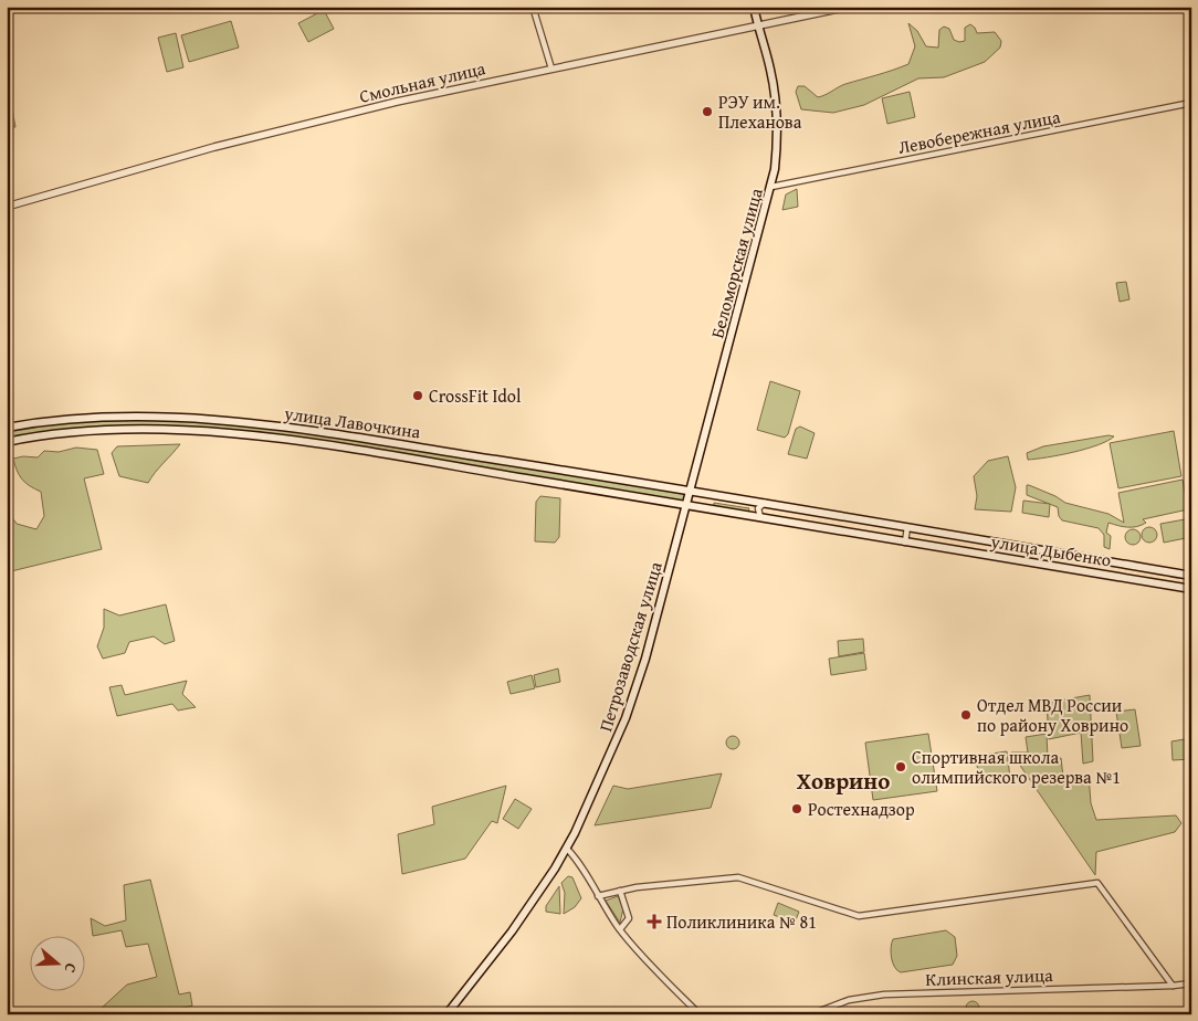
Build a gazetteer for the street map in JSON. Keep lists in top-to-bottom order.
{
  "streets": {
    "main road": [
      "Беломорская улица",
      "улица Лавочкина",
      "улица Дыбенко",
      "Петрозаводская улица"
    ],
    "street": ["Смольная улица", "Левобережная улица", "Клинская улица"]
  },
  "crossings": [
    ["Смольная улица", "Беломорская улица"],
    ["Левобережная улица", "Беломорская улица"],
    ["Беломорская улица", "улица Лавочкина"],
    ["Беломорская улица", "улица Дыбенко"],
    ["Беломорская улица", "Петрозаводская улица"],
    ["улица Лавочкина", "улица Дыбенко"],
    ["улица Лавочкина", "Петрозаводская улица"],
    ["улица Дыбенко", "Петрозаводская улица"]
  ],
  "districts": ["Ховрино"],
  "places": {
    "other": [
      "РЭУ им. Плеханова",
      "CrossFit Idol",
      "Отдел МВД России по району Ховрино",
      "Спортивная школа олимпийского резерва №1",
      "Ростехнадзор"
    ],
    "health": ["Поликлиника № 81"]
  },
  "north": "right"
}
